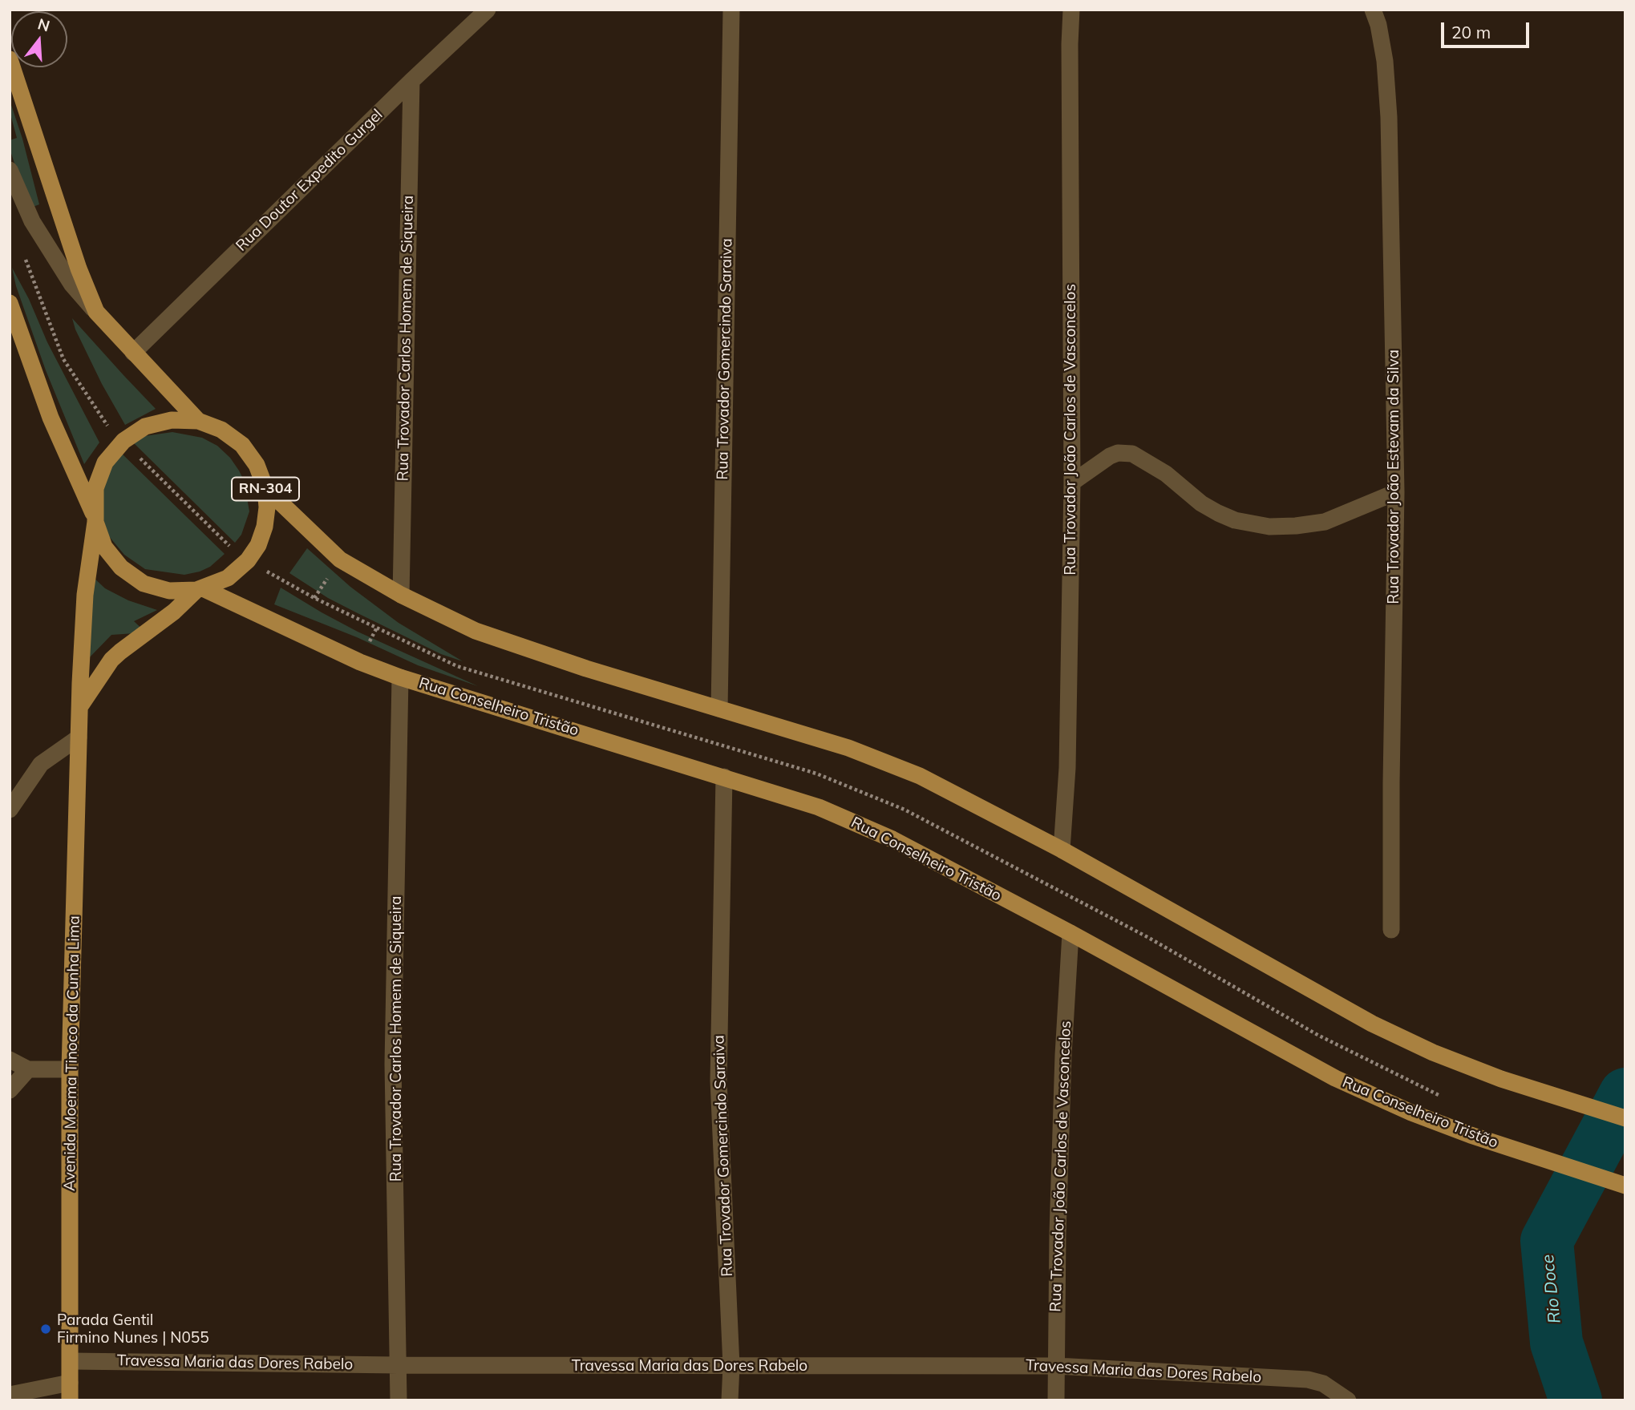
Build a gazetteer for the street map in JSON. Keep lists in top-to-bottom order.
{
  "streets": {
    "main road": ["RN-304", "Rua Conselheiro Tristão", "Avenida Moema Tinoco da Cunha Lima"],
    "street": [
      "Rua Doutor Expedito Gurgel",
      "Rua Trovador Carlos Homem de Siqueira",
      "Rua Trovador Gomercindo Saraiva",
      "Rua Trovador João Carlos de Vasconcelos",
      "Rua Trovador João Estevam da Silva",
      "Travessa Maria das Dores Rabelo"
    ]
  },
  "crossings": [
    ["Rua Doutor Expedito Gurgel", "Rua Trovador Carlos Homem de Siqueira"],
    ["Rua Doutor Expedito Gurgel", "RN-304"],
    ["Rua Trovador Carlos Homem de Siqueira", "Rua Conselheiro Tristão"],
    ["Rua Trovador Carlos Homem de Siqueira", "Travessa Maria das Dores Rabelo"],
    ["Rua Trovador Gomercindo Saraiva", "Rua Conselheiro Tristão"],
    ["Rua Trovador Gomercindo Saraiva", "Travessa Maria das Dores Rabelo"],
    ["Rua Trovador João Carlos de Vasconcelos", "Rua Conselheiro Tristão"],
    ["Rua Trovador João Carlos de Vasconcelos", "Travessa Maria das Dores Rabelo"],
    ["RN-304", "Rua Conselheiro Tristão"],
    ["RN-304", "Avenida Moema Tinoco da Cunha Lima"],
    ["Rua Conselheiro Tristão", "Avenida Moema Tinoco da Cunha Lima"],
    ["Avenida Moema Tinoco da Cunha Lima", "Travessa Maria das Dores Rabelo"]
  ],
  "water": ["Rio Doce"],
  "places": ["Parada Gentil Firmino Nunes | N055"],
  "scale_bar": "20 m",
  "north": "top"
}
